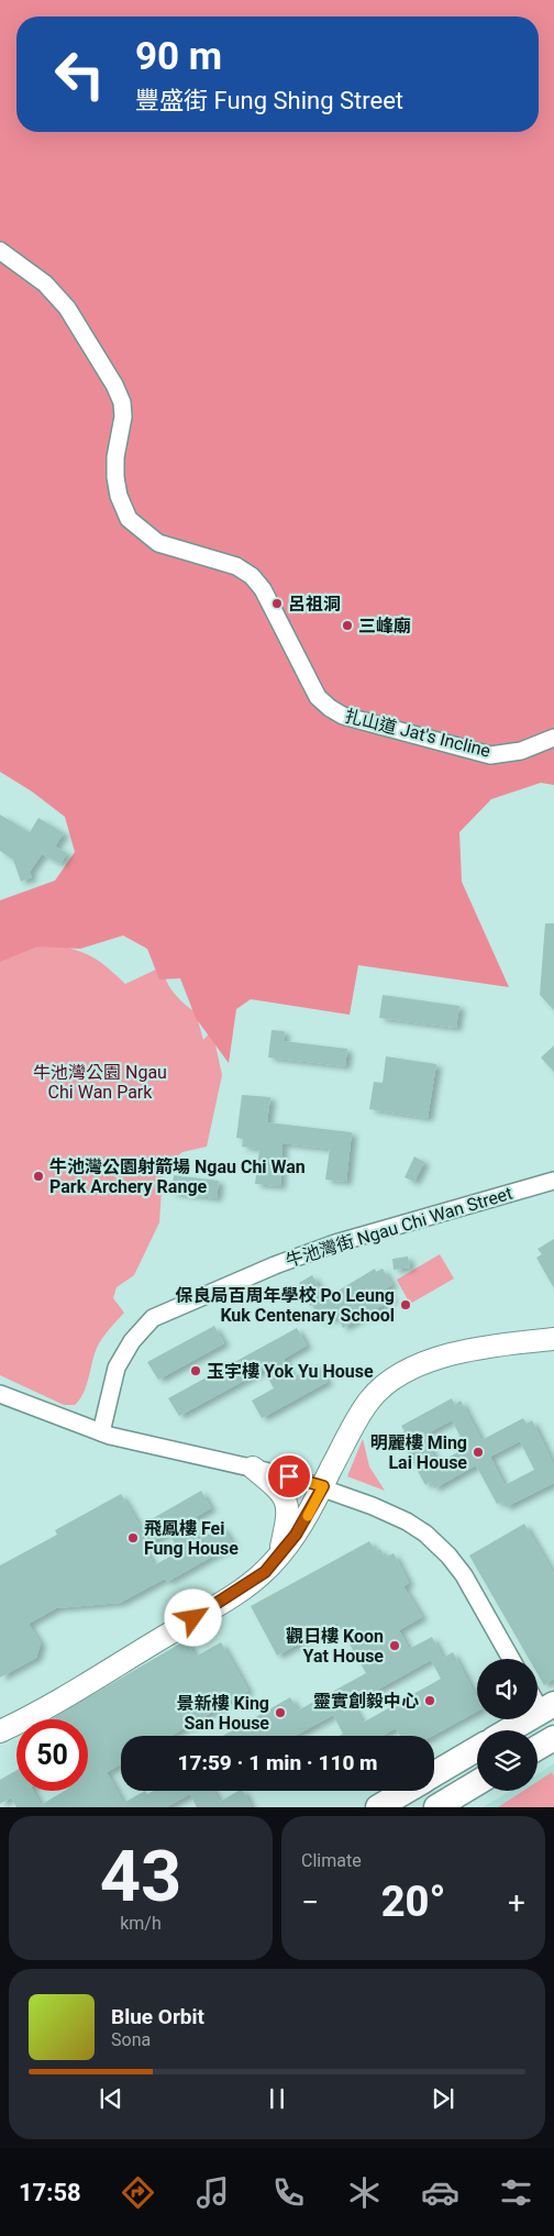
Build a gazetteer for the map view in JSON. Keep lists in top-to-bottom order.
{
  "streets": {
    "street": ["扎山道 Jat's Incline", "牛池灣街 Ngau Chi Wan Street"]
  },
  "parks": ["牛池灣公園 Ngau Chi Wan Park"],
  "places": [
    "呂祖洞",
    "三峰廟",
    "牛池灣公園射箭場 Ngau Chi Wan Park Archery Range",
    "保良局百周年學校 Po Leung Kuk Centenary School",
    "玉宇樓 Yok Yu House",
    "明麗樓 Ming Lai House",
    "飛鳳樓 Fei Fung House",
    "觀日樓 Koon Yat House",
    "靈實創毅中心",
    "景新樓 King San House"
  ],
  "page": {
    "turn": ["90 m", "豐盛街 Fung Shing Street"],
    "limit": "50",
    "trip": "17:59 · 1 min · 110 m",
    "tile": [
      ["43", "km/h"],
      "Climate"
    ],
    "heat": ["−", "20°", "+"],
    "song": ["Blue Orbit", "Sona"],
    "tabs": "17:58"
  }
}
